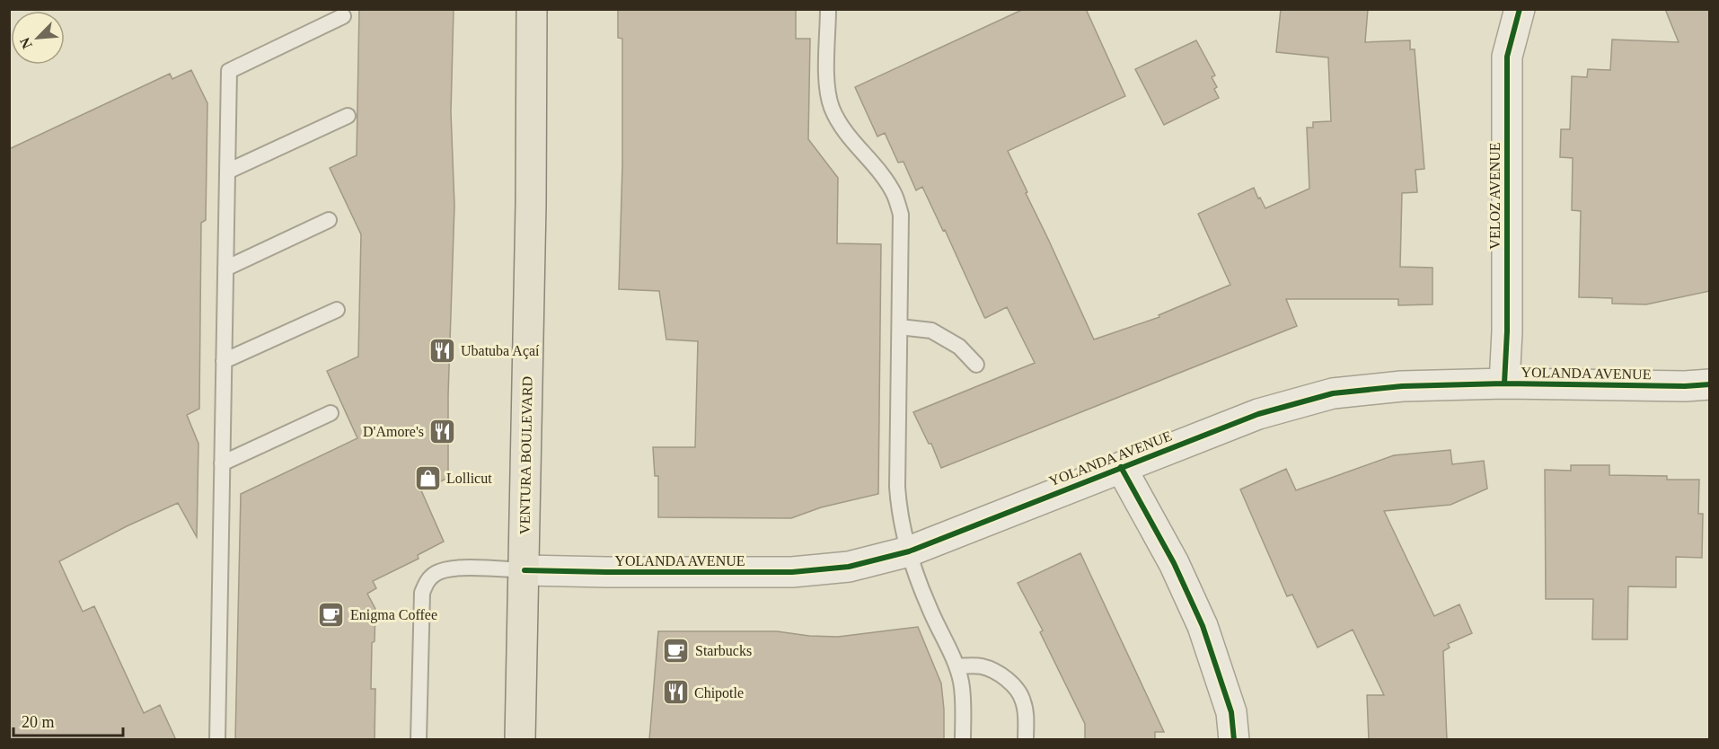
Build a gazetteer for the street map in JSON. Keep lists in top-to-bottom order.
{
  "streets": {
    "main road": ["VENTURA BOULEVARD"],
    "street": ["VELOZ AVENUE", "YOLANDA AVENUE"]
  },
  "crossings": [
    ["VELOZ AVENUE", "YOLANDA AVENUE"],
    ["YOLANDA AVENUE", "VENTURA BOULEVARD"]
  ],
  "places": {
    "restaurant": ["Ubatuba Açaí", "D'Amore's", "Chipotle"],
    "shop": ["Lollicut"],
    "cafe": ["Enigma Coffee", "Starbucks"]
  },
  "scale_bar": "20 m",
  "north": "bottom left"
}
